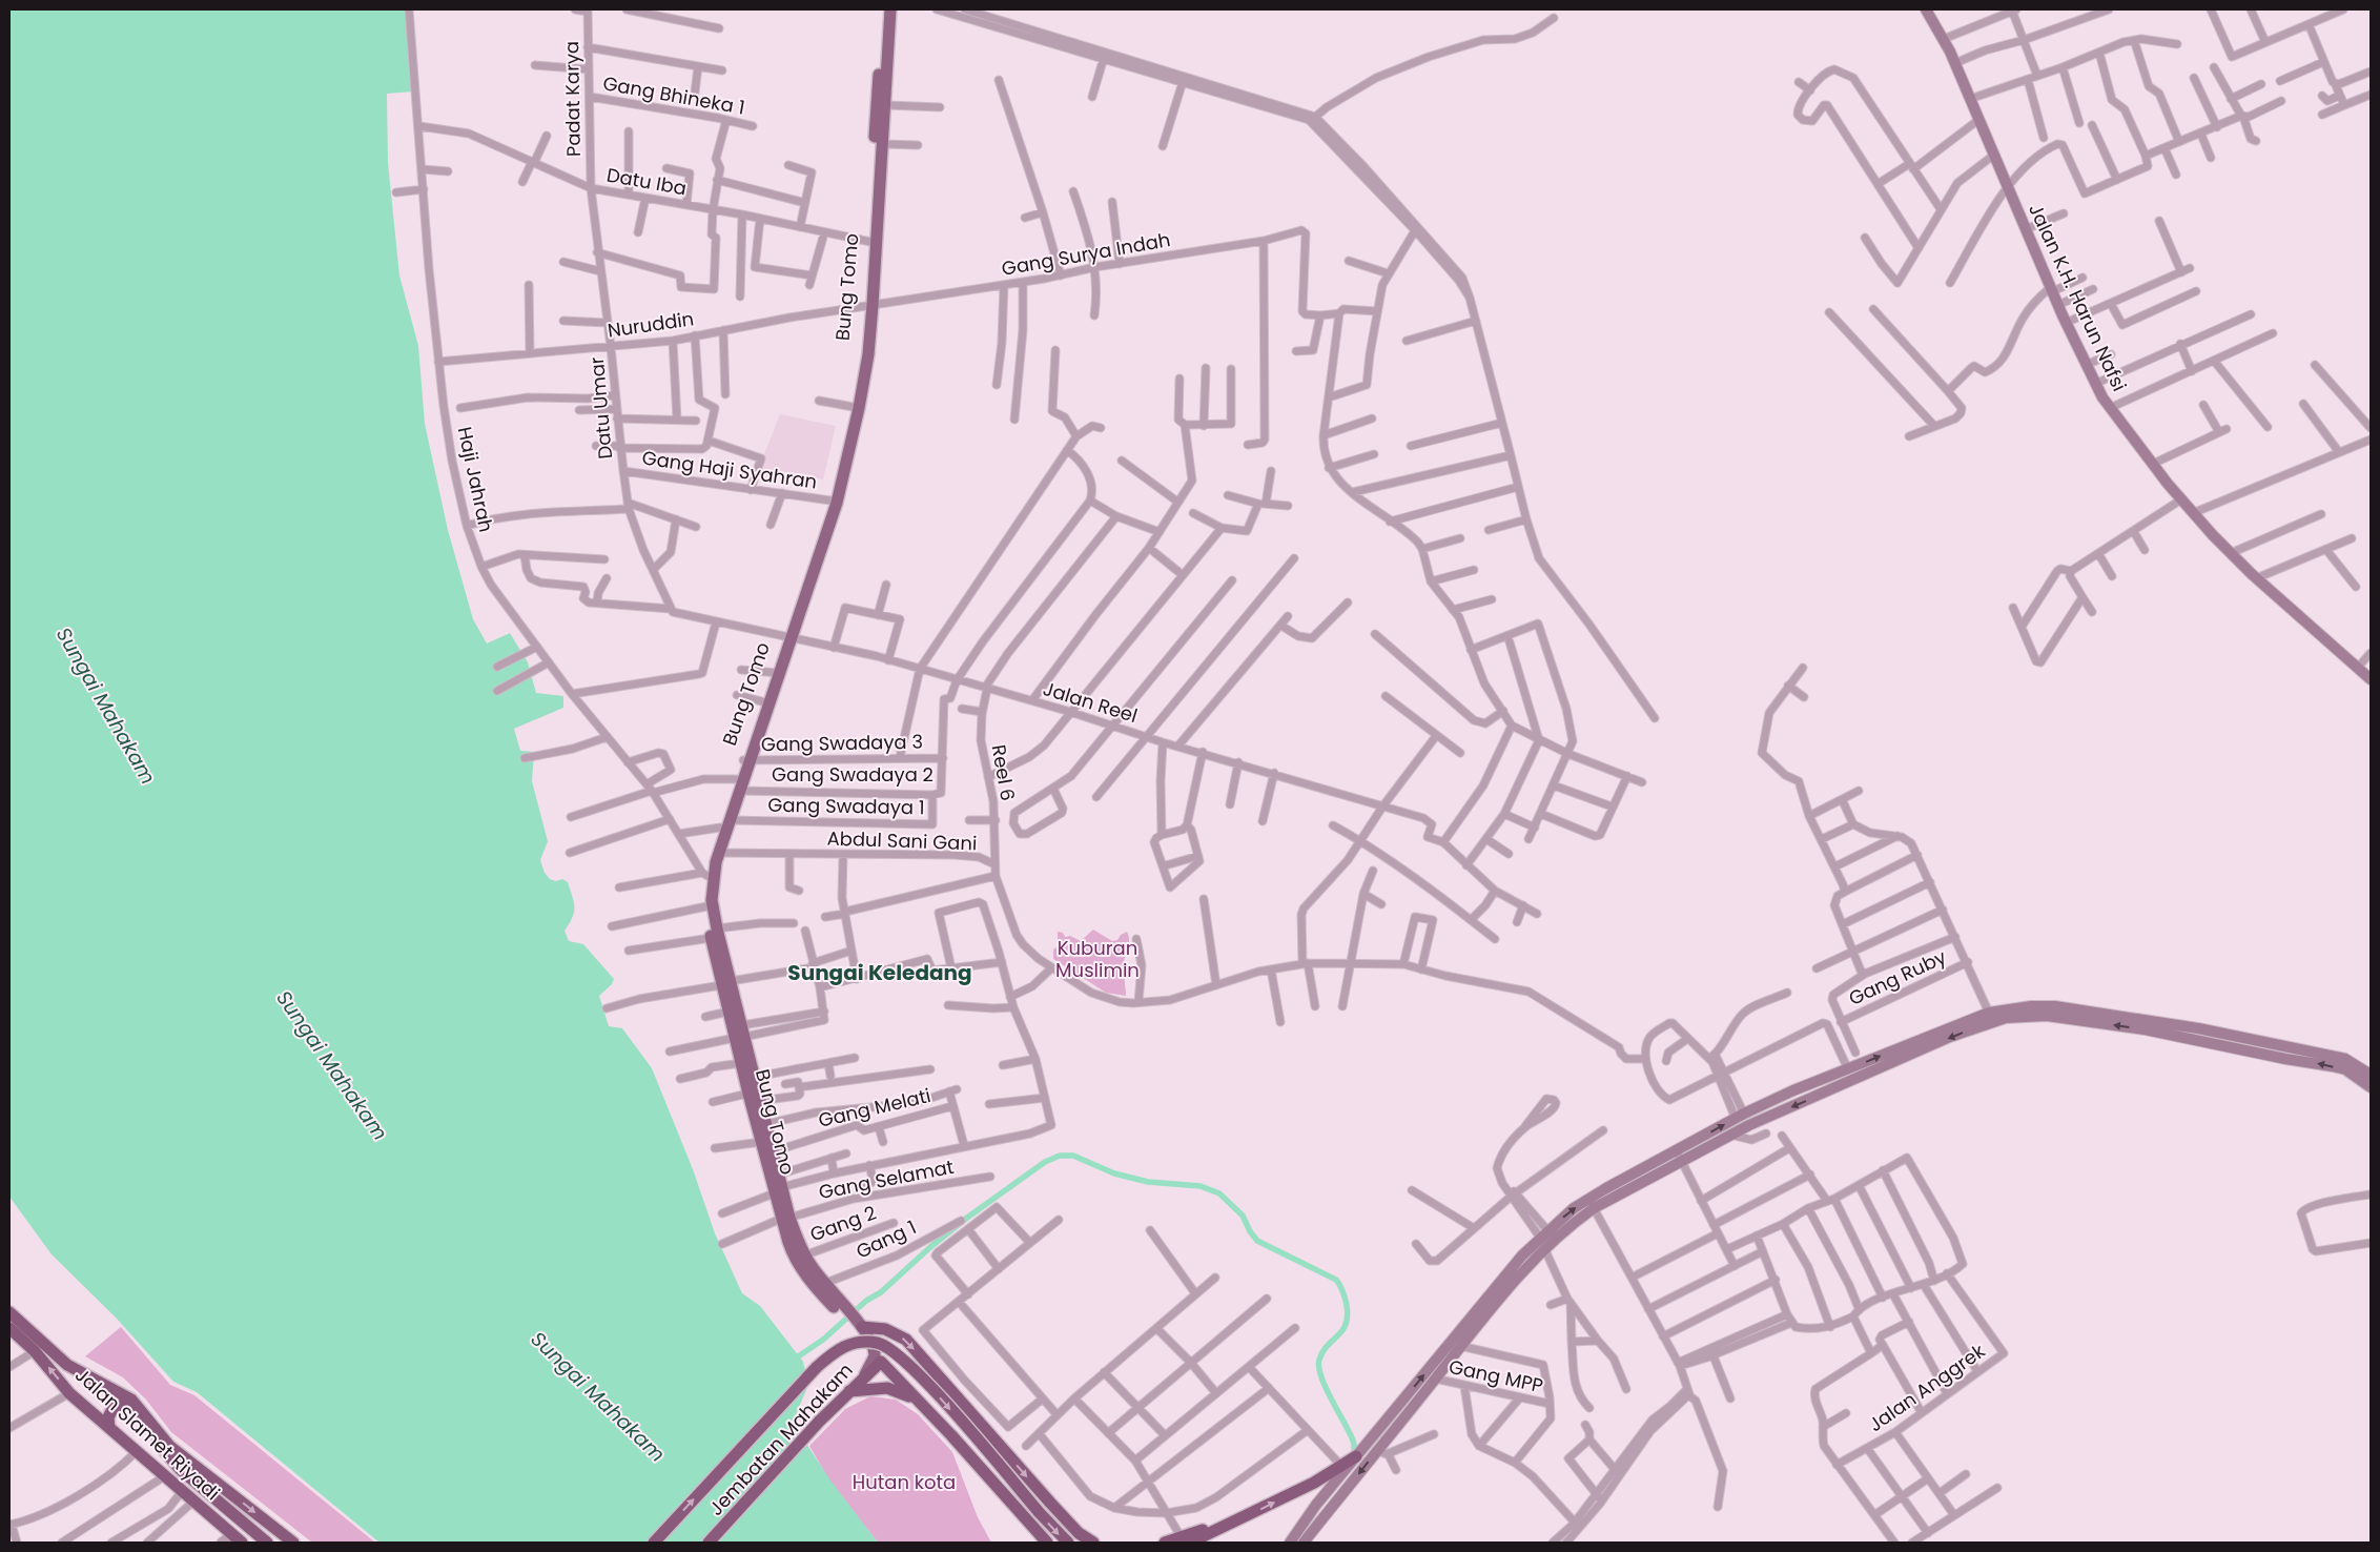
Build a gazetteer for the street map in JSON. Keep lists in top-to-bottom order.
{
  "streets": {
    "highway": ["Jalan Slamet Riyadi", "Jembatan Mahakam"],
    "main road": ["Bung Tomo", "Jalan K.H. Harun Nafsi"],
    "street": [
      "Gang Bhineka 1",
      "Padat Karya",
      "Datu Iba",
      "Gang Surya Indah",
      "Nuruddin",
      "Datu Umar",
      "Gang Haji Syahran",
      "Haji Jahrah",
      "Jalan Reel",
      "Gang Swadaya 3",
      "Reel 6",
      "Gang Swadaya 2",
      "Gang Swadaya 1",
      "Abdul Sani Gani",
      "Gang Ruby",
      "Gang Melati",
      "Gang Selamat",
      "Gang 2",
      "Gang 1",
      "Gang MPP",
      "Jalan Anggrek"
    ]
  },
  "crossings": [
    ["Gang Bhineka 1", "Padat Karya"],
    ["Padat Karya", "Datu Iba"],
    ["Padat Karya", "Datu Umar"],
    ["Datu Iba", "Bung Tomo"],
    ["Datu Iba", "Datu Umar"],
    ["Datu Iba", "Haji Jahrah"],
    ["Gang Surya Indah", "Bung Tomo"],
    ["Gang Surya Indah", "Nuruddin"],
    ["Bung Tomo", "Nuruddin"],
    ["Bung Tomo", "Gang Haji Syahran"],
    ["Bung Tomo", "Haji Jahrah"],
    ["Bung Tomo", "Jalan Reel"],
    ["Bung Tomo", "Gang Swadaya 3"],
    ["Bung Tomo", "Gang Swadaya 2"],
    ["Bung Tomo", "Gang Swadaya 1"],
    ["Bung Tomo", "Abdul Sani Gani"],
    ["Bung Tomo", "Gang Melati"],
    ["Bung Tomo", "Gang Selamat"],
    ["Bung Tomo", "Gang 2"],
    ["Bung Tomo", "Gang 1"],
    ["Bung Tomo", "Jembatan Mahakam"],
    ["Nuruddin", "Datu Umar"],
    ["Nuruddin", "Haji Jahrah"],
    ["Datu Umar", "Gang Haji Syahran"],
    ["Datu Umar", "Jalan Reel"],
    ["Haji Jahrah", "Gang Swadaya 2"],
    ["Jalan Reel", "Reel 6"],
    ["Jalan Reel", "Gang Swadaya 2"],
    ["Gang Swadaya 3", "Gang Swadaya 2"],
    ["Reel 6", "Abdul Sani Gani"],
    ["Gang Swadaya 2", "Gang Swadaya 1"]
  ],
  "districts": ["Sungai Keledang"],
  "water": ["Sungai Mahakam"],
  "parks": ["Kuburan Muslimin", "Hutan kota"]
}
